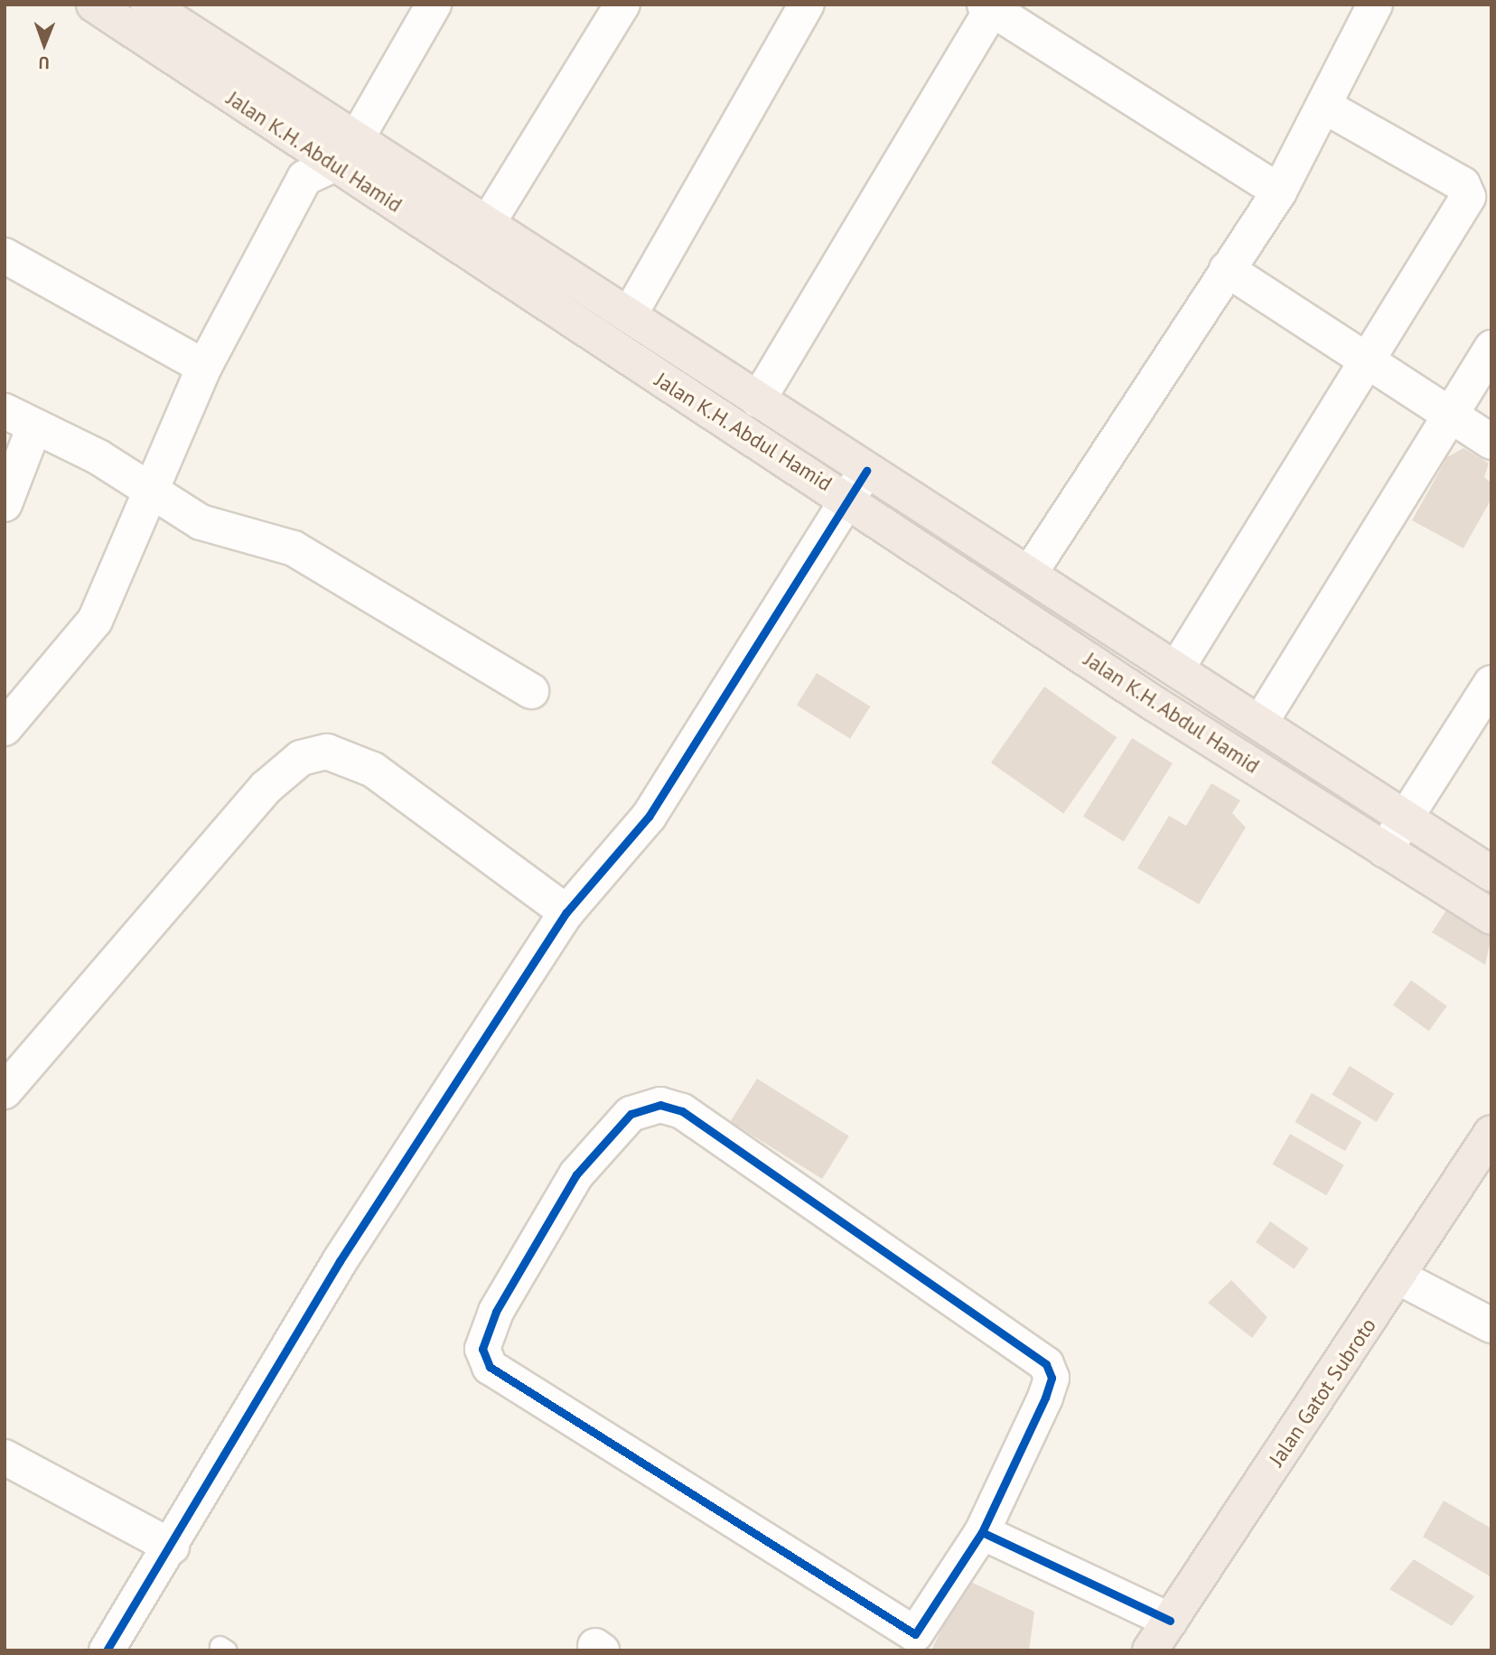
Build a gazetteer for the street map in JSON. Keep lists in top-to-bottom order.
{
  "streets": {
    "highway": ["Jalan K.H. Abdul Hamid", "Jalan Gatot Subroto"]
  },
  "north": "bottom"
}
